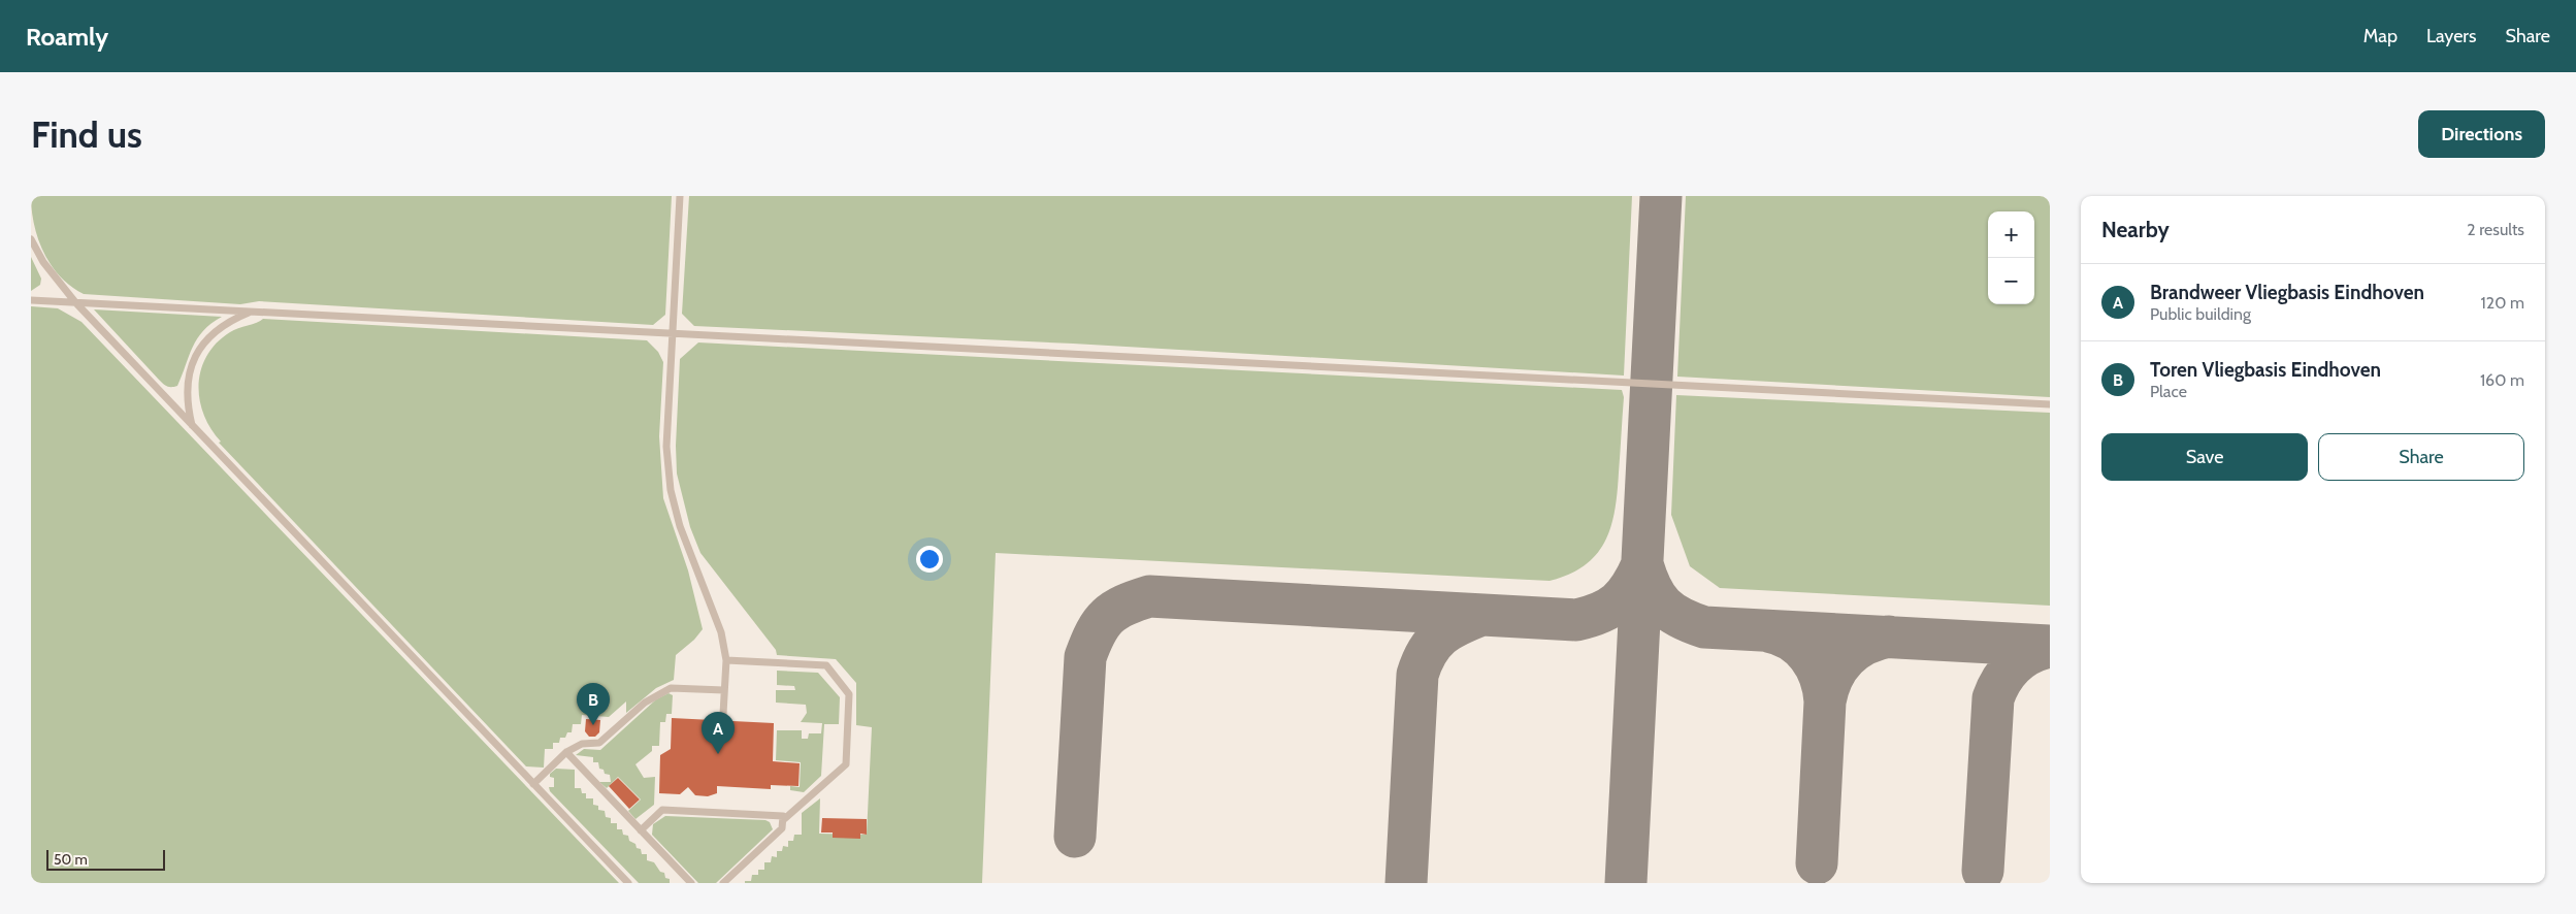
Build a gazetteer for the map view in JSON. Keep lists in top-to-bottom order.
{
  "scale_bar": "50 m",
  "page": {
    "header": "Roamly",
    "nav": ["Map", "Layers", "Share"],
    "buttons": [
      "Directions",
      ["Save", "Share"]
    ],
    "title": "Find us",
    "heading": ["Nearby", "2 results"],
    "map_buttons": ["+", "−"],
    "list": [
      {
        "mark": "A",
        "name": "Brandweer Vliegbasis Eindhoven",
        "note": "Public building",
        "value": "120 m"
      },
      {
        "mark": "B",
        "name": "Toren Vliegbasis Eindhoven",
        "note": "Place",
        "value": "160 m"
      }
    ],
    "pins": ["B", "A"],
    "scale": "50 m"
  }
}
